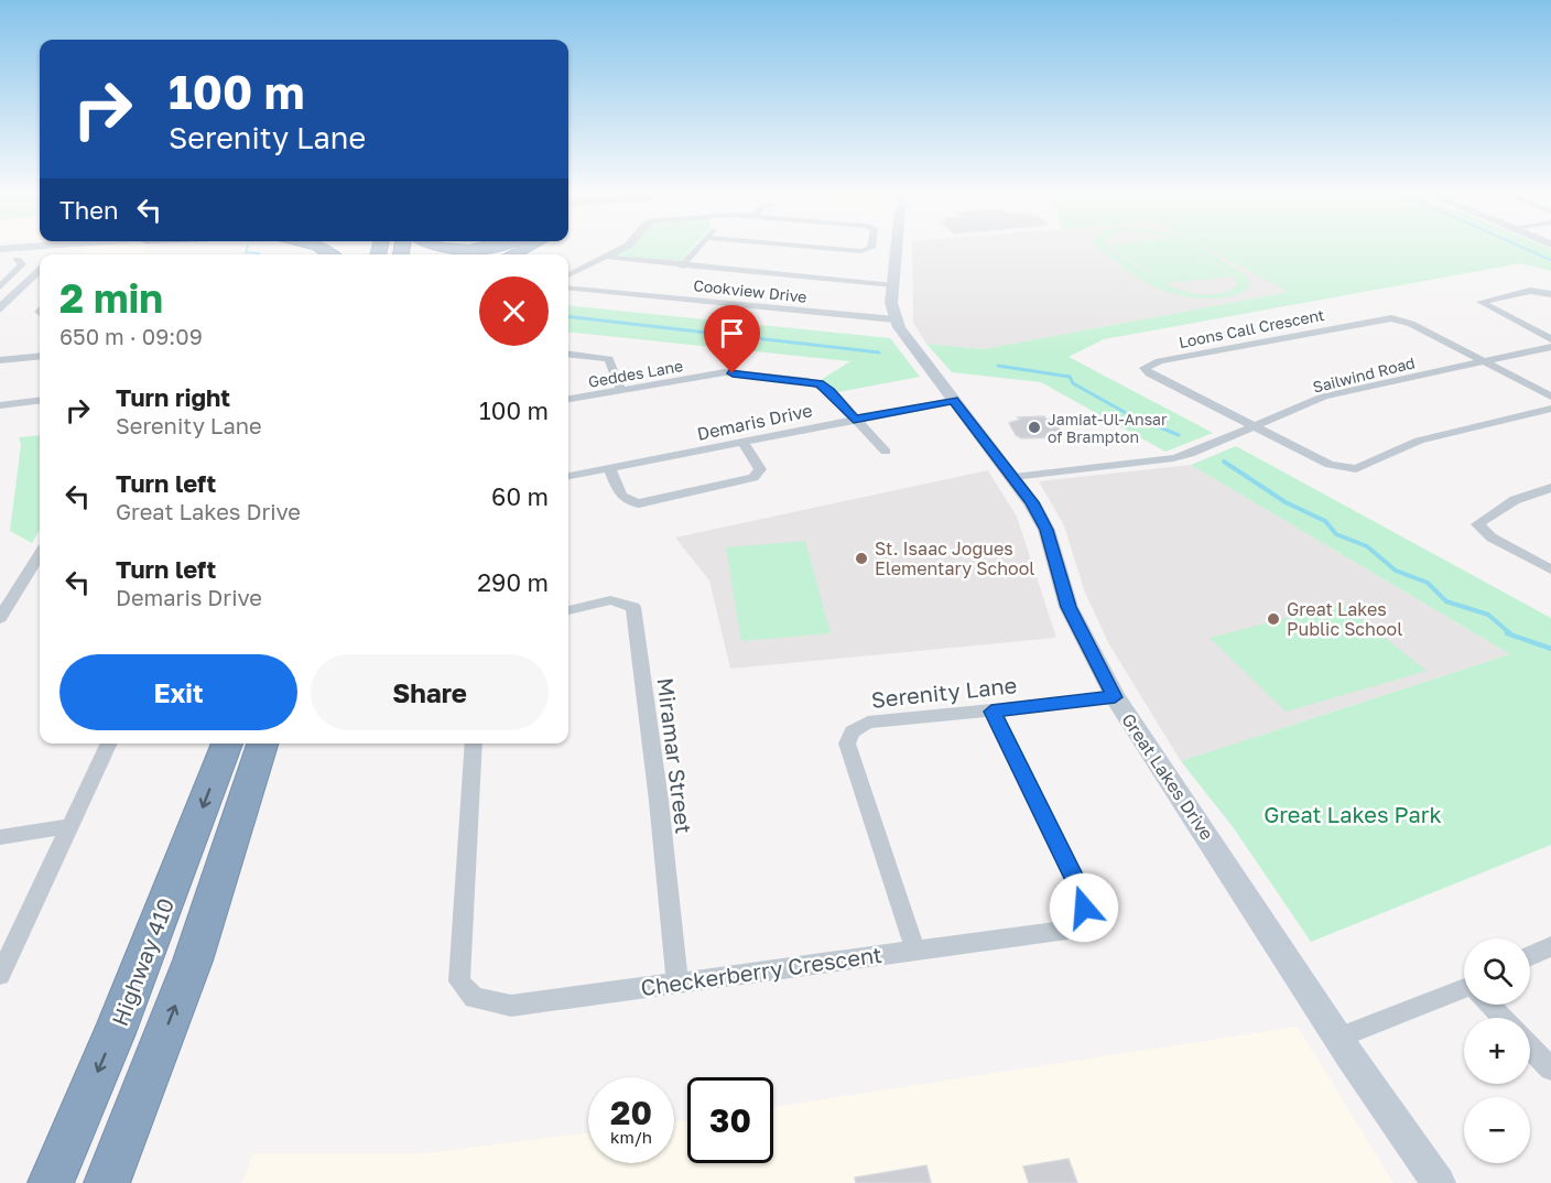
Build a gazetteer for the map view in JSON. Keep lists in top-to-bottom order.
{
  "streets": {
    "highway": ["Highway 410"],
    "street": [
      "Cookview Drive",
      "Loons Call Crescent",
      "Geddes Lane",
      "Sailwind Road",
      "Demaris Drive",
      "Serenity Lane",
      "Miramar Street",
      "Great Lakes Drive",
      "Checkerberry Crescent"
    ]
  },
  "crossings": [
    ["Cookview Drive", "Great Lakes Drive"],
    ["Loons Call Crescent", "Sailwind Road"],
    ["Geddes Lane", "Demaris Drive"],
    ["Sailwind Road", "Great Lakes Drive"],
    ["Demaris Drive", "Great Lakes Drive"],
    ["Serenity Lane", "Great Lakes Drive"],
    ["Serenity Lane", "Checkerberry Crescent"],
    ["Miramar Street", "Checkerberry Crescent"]
  ],
  "parks": ["Great Lakes Park"],
  "places": ["Jamiat-Ul-Ansar of Brampton", "St. Isaac Jogues Elementary School", "Great Lakes Public School"],
  "page": {
    "turn": ["100 m", "Serenity Lane"],
    "then": "Then",
    "heading": ["2 min", "650 m · 09:09"],
    "list": [
      {
        "name": "Turn right",
        "note": "Serenity Lane",
        "value": "100 m"
      },
      {
        "name": "Turn left",
        "note": "Great Lakes Drive",
        "value": "60 m"
      },
      {
        "name": "Turn left",
        "note": "Demaris Drive",
        "value": "290 m"
      }
    ],
    "buttons": ["Exit", "Share"],
    "map_buttons": ["+", "−"],
    "speed": "20 km/h",
    "limit": "30"
  }
}
